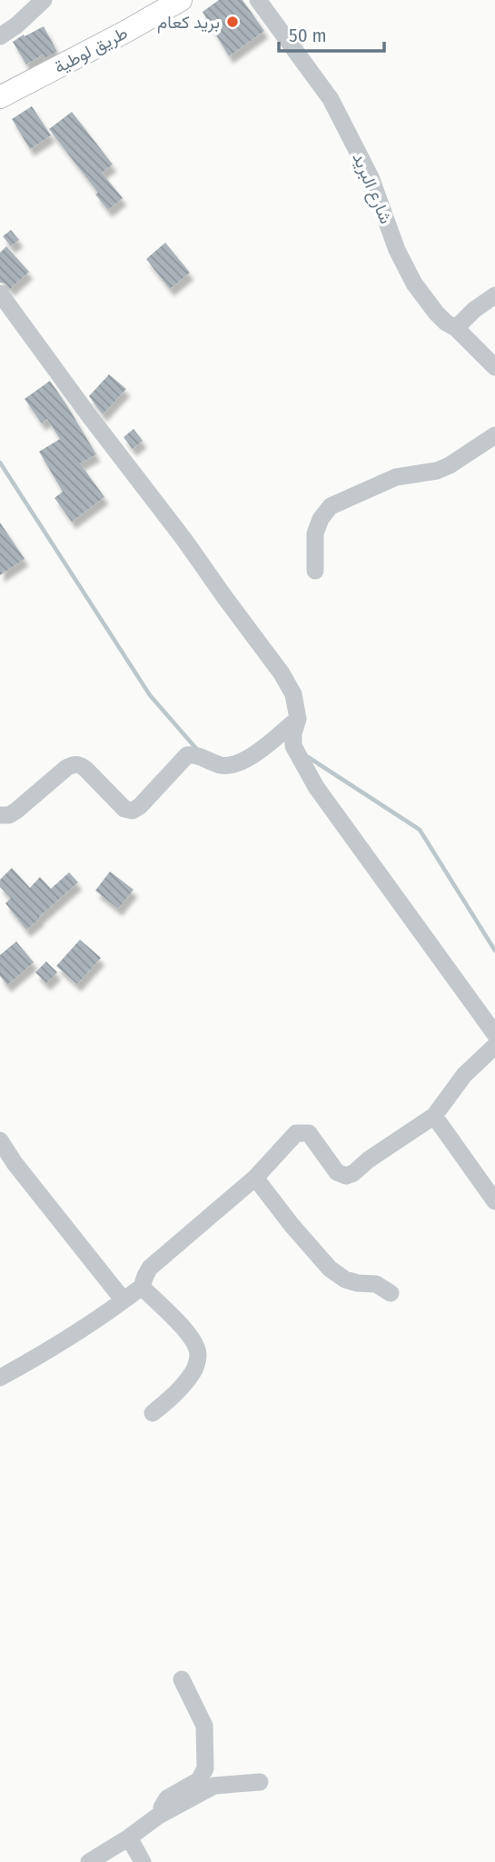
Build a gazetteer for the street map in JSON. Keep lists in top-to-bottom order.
{
  "streets": {
    "main road": ["طريق لوطية"],
    "street": ["شارع البريد"]
  },
  "places": ["بريد كعام"],
  "scale_bar": "50 m"
}
